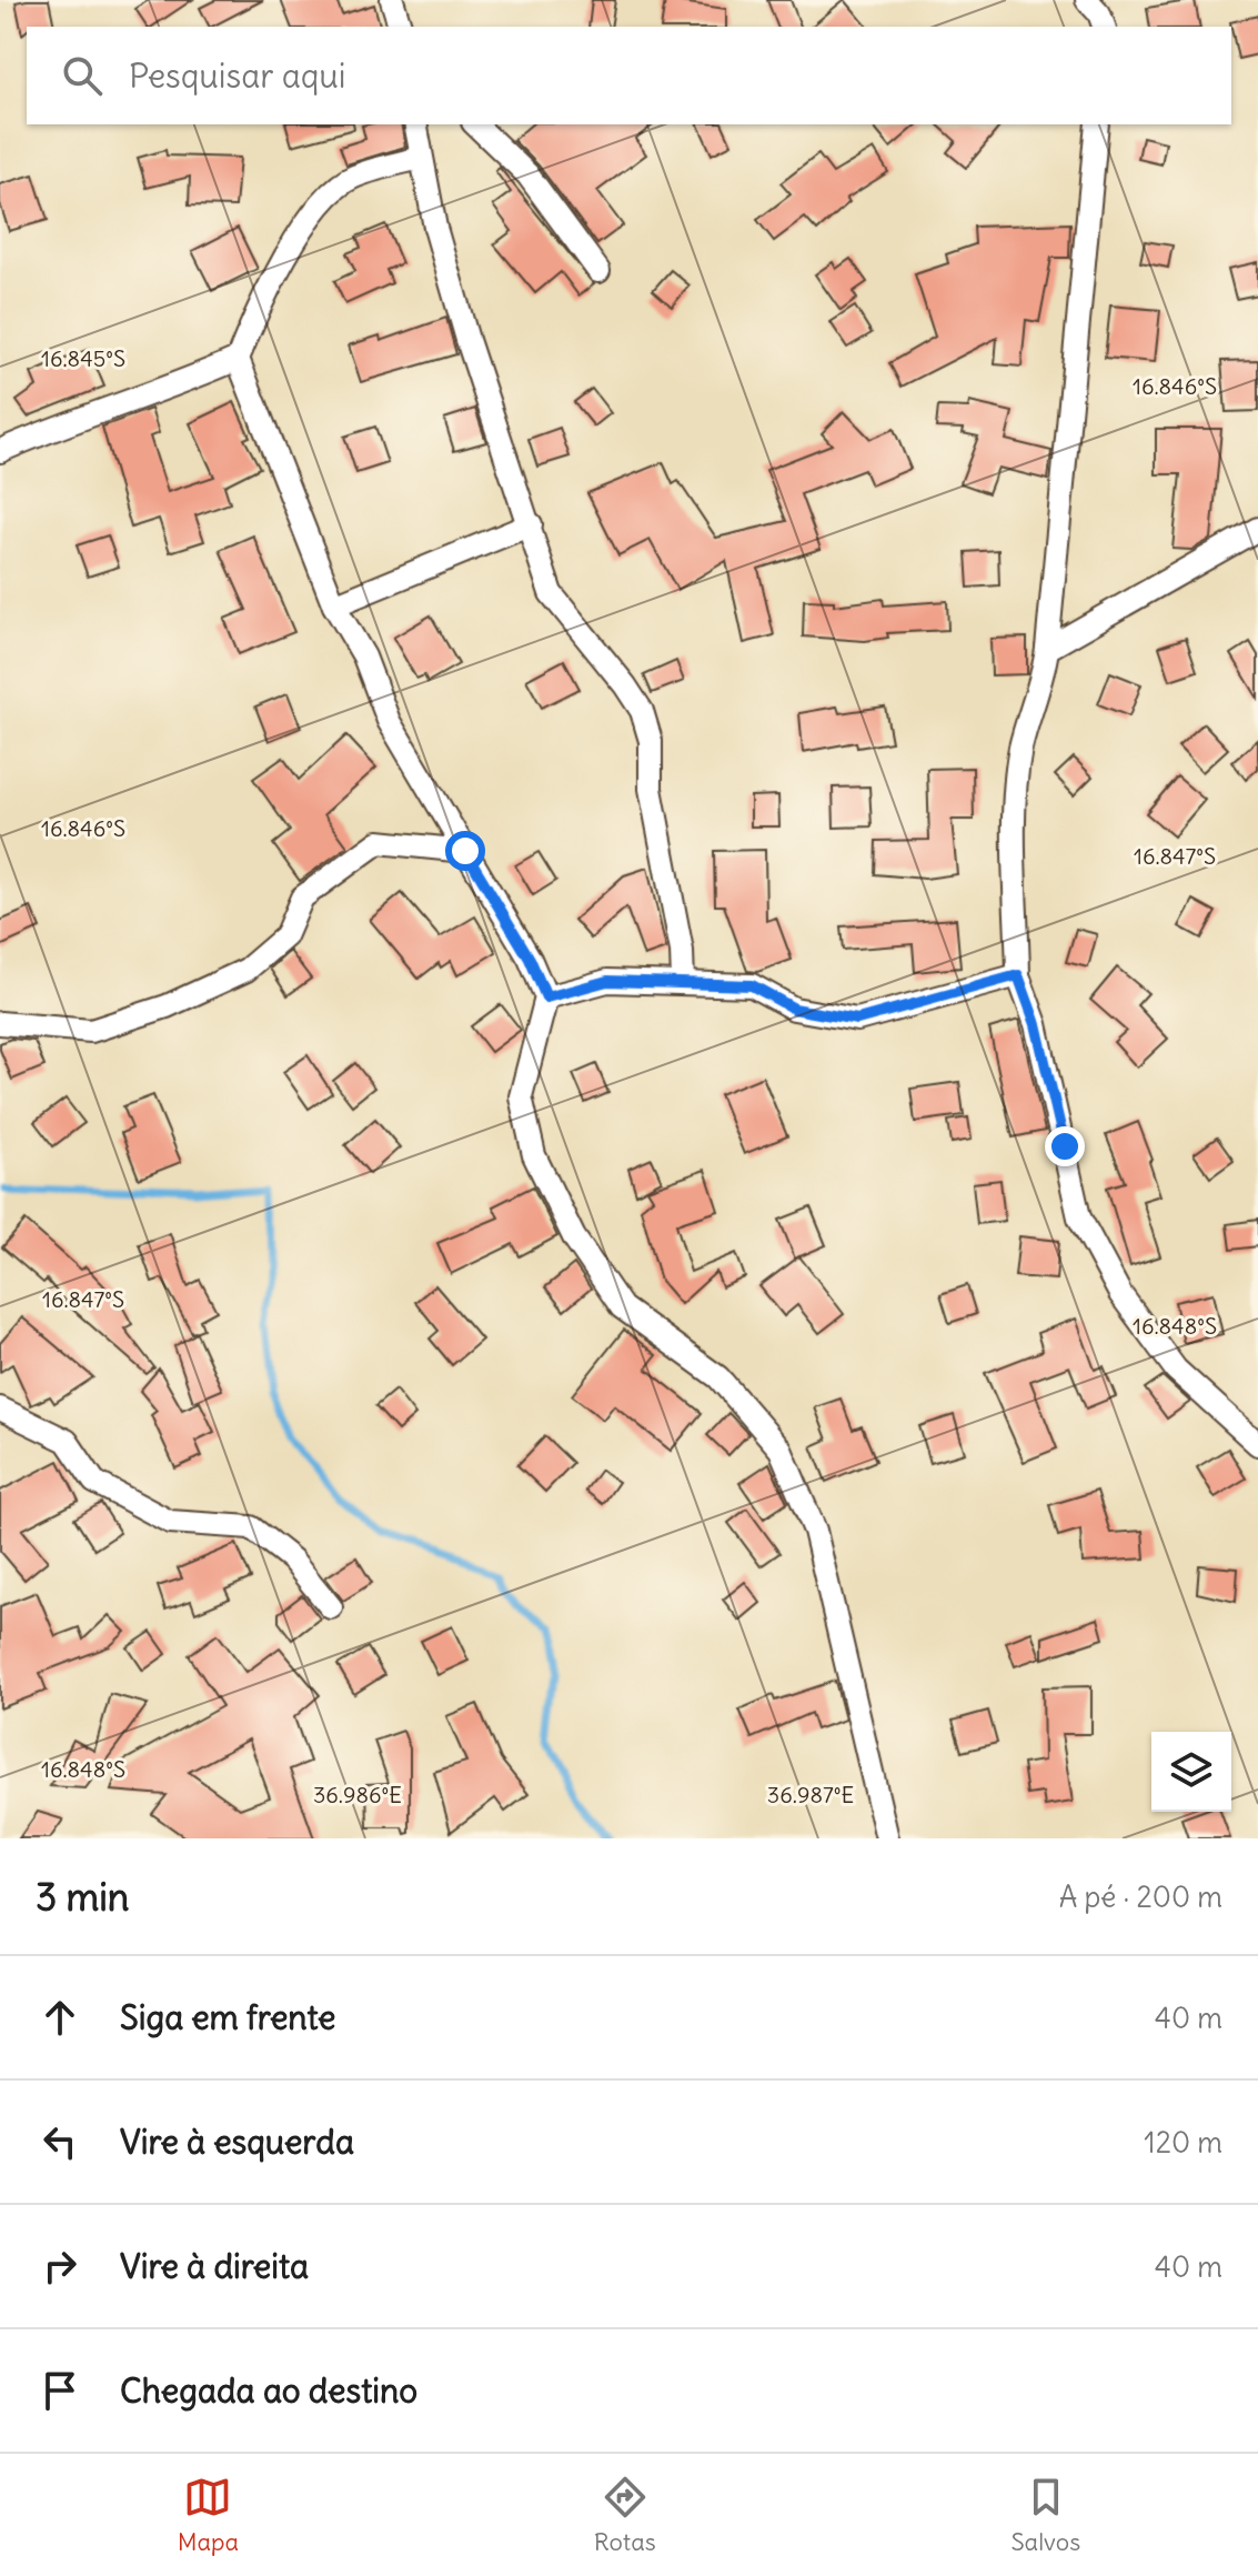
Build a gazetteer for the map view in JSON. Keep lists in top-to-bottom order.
{
  "page": {
    "search": "Pesquisar aqui",
    "heading": ["3 min", "A pé · 200 m"],
    "list": [
      ["Siga em frente", "40 m"],
      ["Vire à esquerda", "120 m"],
      ["Vire à direita", "40 m"],
      "Chegada ao destino"
    ],
    "nav": ["Mapa", "Rotas", "Salvos"]
  },
  "coordinates": [
    "16.845°S",
    "16.846°S",
    "16.847°S",
    "16.848°S",
    "36.986°E",
    "36.987°E"
  ]
}
